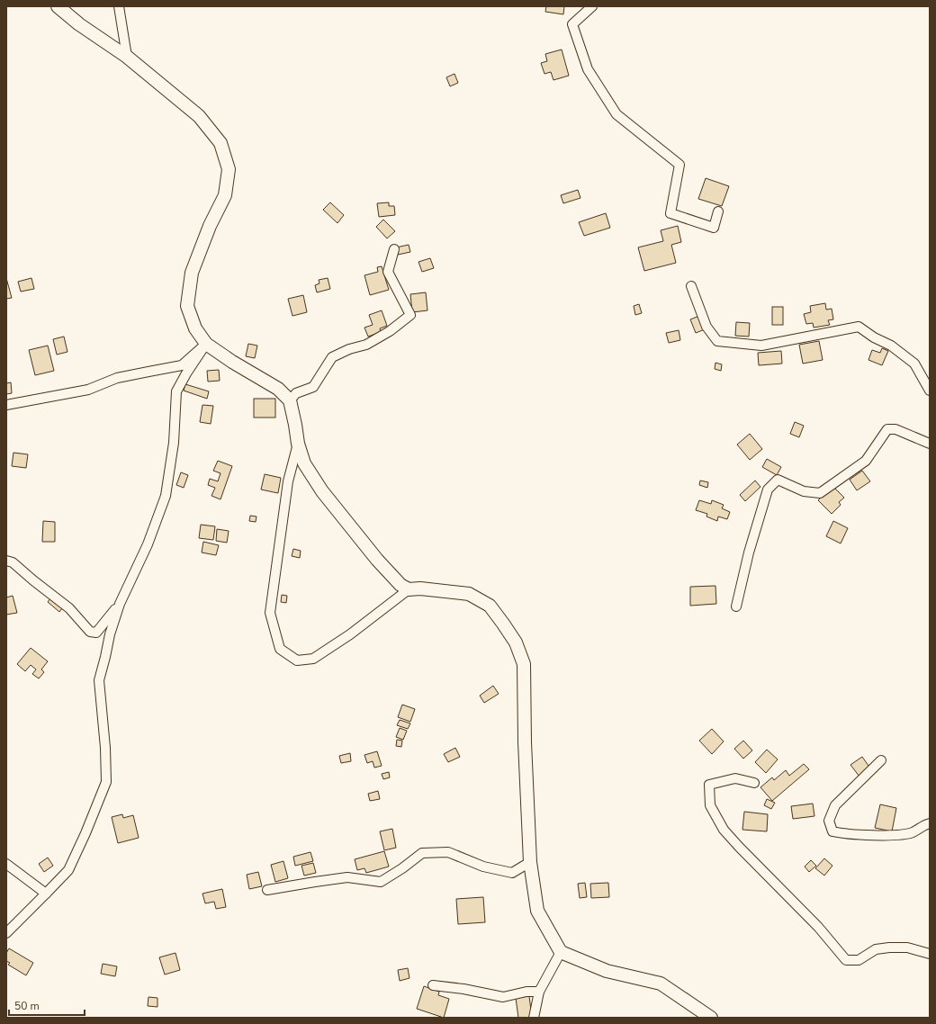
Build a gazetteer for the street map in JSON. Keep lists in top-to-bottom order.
{
  "scale_bar": "50 m"
}
